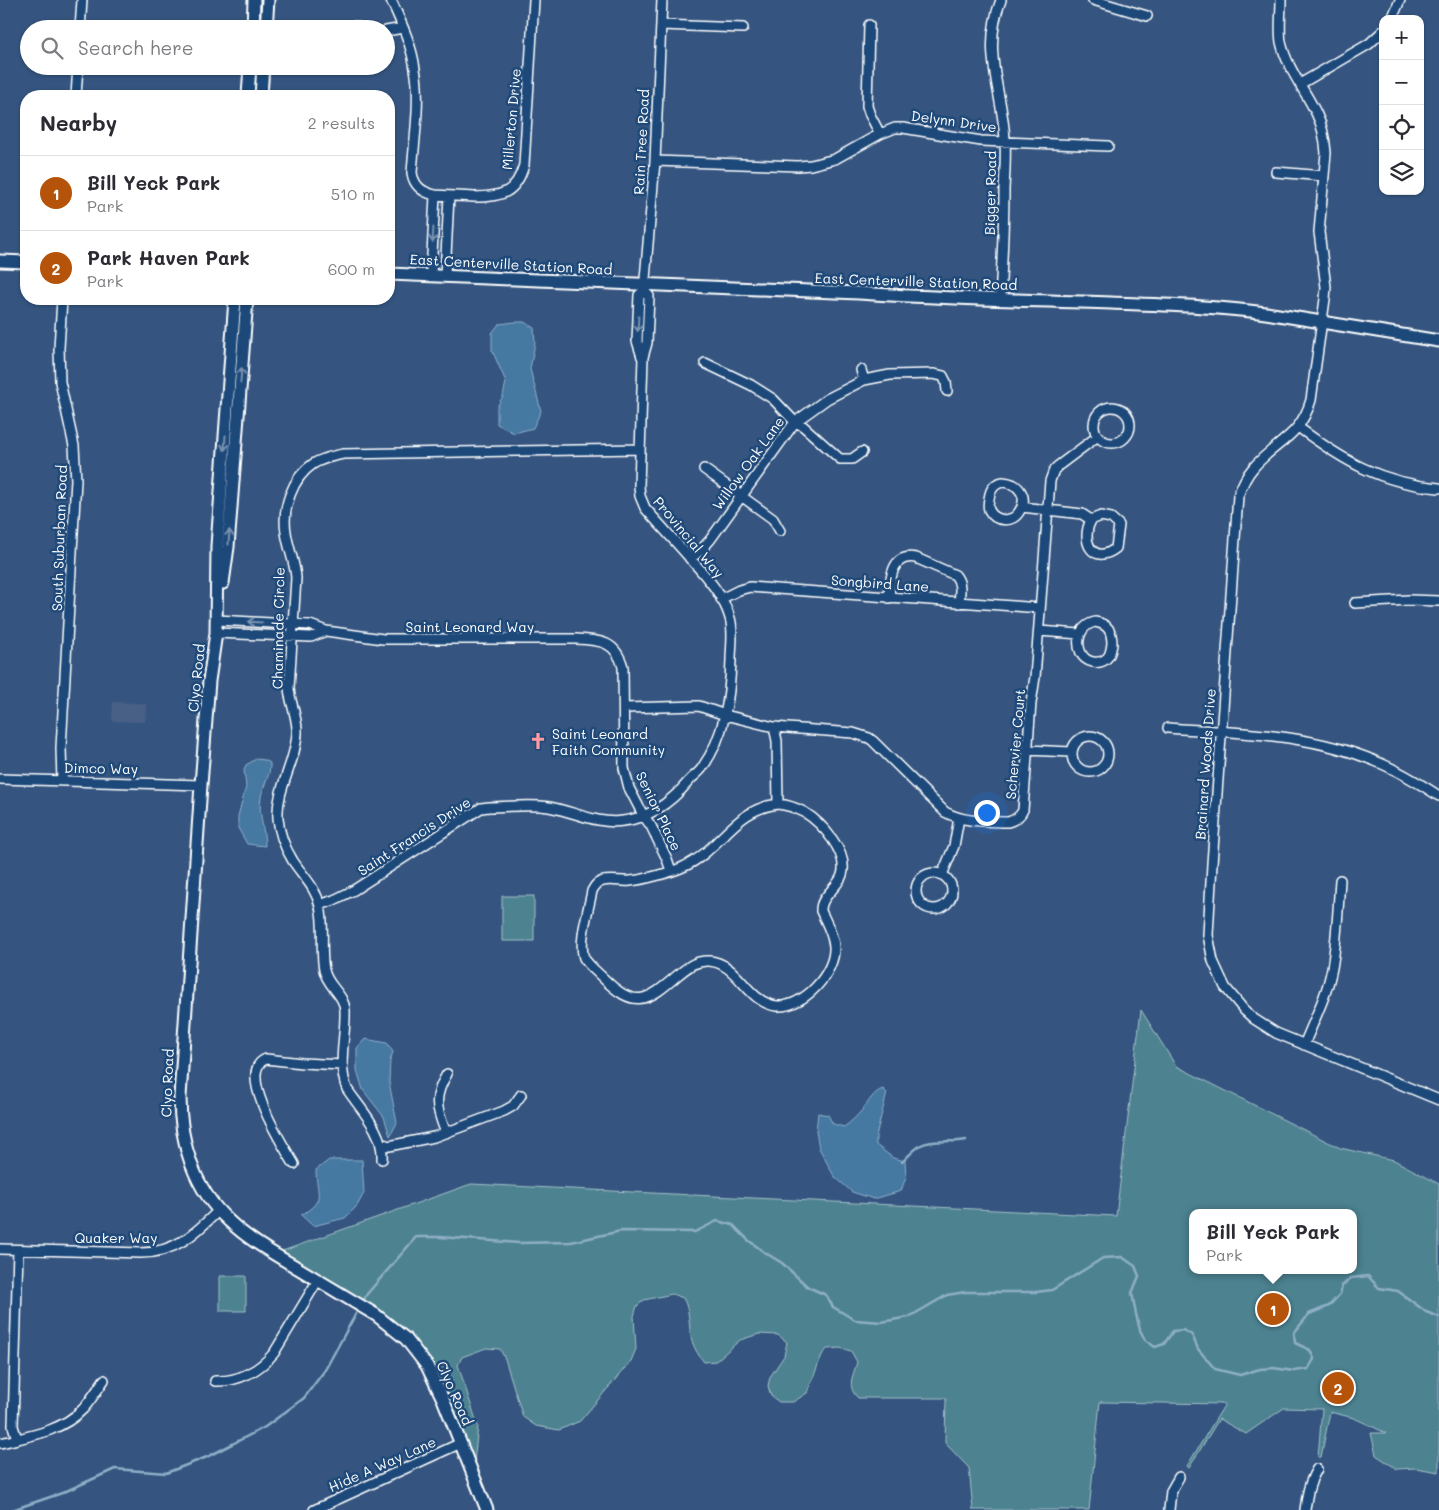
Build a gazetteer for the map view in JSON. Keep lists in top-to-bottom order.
{
  "streets": {
    "street": [
      "Millerton Drive",
      "Delynn Drive",
      "Rain Tree Road",
      "Bigger Road",
      "East Centerville Station Road",
      "Willow Oak Lane",
      "Provincial Way",
      "South Suburban Road",
      "Songbird Lane",
      "Saint Leonard Way",
      "Chaminade Circle",
      "Clyo Road",
      "Schervier Court",
      "Brainard Woods Drive",
      "Dimco Way",
      "Senior Place",
      "Saint Francis Drive",
      "Quaker Way",
      "Hide A Way Lane"
    ]
  },
  "crossings": [
    ["Delynn Drive", "Rain Tree Road"],
    ["Delynn Drive", "Bigger Road"],
    ["Rain Tree Road", "East Centerville Station Road"],
    ["Rain Tree Road", "Provincial Way"],
    ["Bigger Road", "East Centerville Station Road"],
    ["East Centerville Station Road", "Provincial Way"],
    ["East Centerville Station Road", "Brainard Woods Drive"],
    ["Willow Oak Lane", "Provincial Way"],
    ["Provincial Way", "Songbird Lane"],
    ["Provincial Way", "Chaminade Circle"],
    ["Provincial Way", "Schervier Court"],
    ["Provincial Way", "Senior Place"],
    ["Provincial Way", "Saint Francis Drive"],
    ["South Suburban Road", "Dimco Way"],
    ["Songbird Lane", "Schervier Court"],
    ["Saint Leonard Way", "Chaminade Circle"],
    ["Saint Leonard Way", "Clyo Road"],
    ["Saint Leonard Way", "Senior Place"],
    ["Chaminade Circle", "Saint Francis Drive"],
    ["Clyo Road", "Dimco Way"],
    ["Clyo Road", "Quaker Way"],
    ["Clyo Road", "Hide A Way Lane"],
    ["Schervier Court", "Senior Place"],
    ["Senior Place", "Saint Francis Drive"]
  ],
  "places": {
    "church": ["Saint Leonard Faith Community"]
  },
  "page": {
    "map_buttons": ["+", "−"],
    "search": "Search here",
    "heading": ["Nearby", "2 results"],
    "list": [
      {
        "mark": "1",
        "name": "Bill Yeck Park",
        "note": "Park",
        "value": "510 m"
      },
      {
        "mark": "2",
        "name": "Park Haven Park",
        "note": "Park",
        "value": "600 m"
      }
    ],
    "popup": ["Bill Yeck Park", "Park"],
    "pins": ["1", "2"]
  }
}
